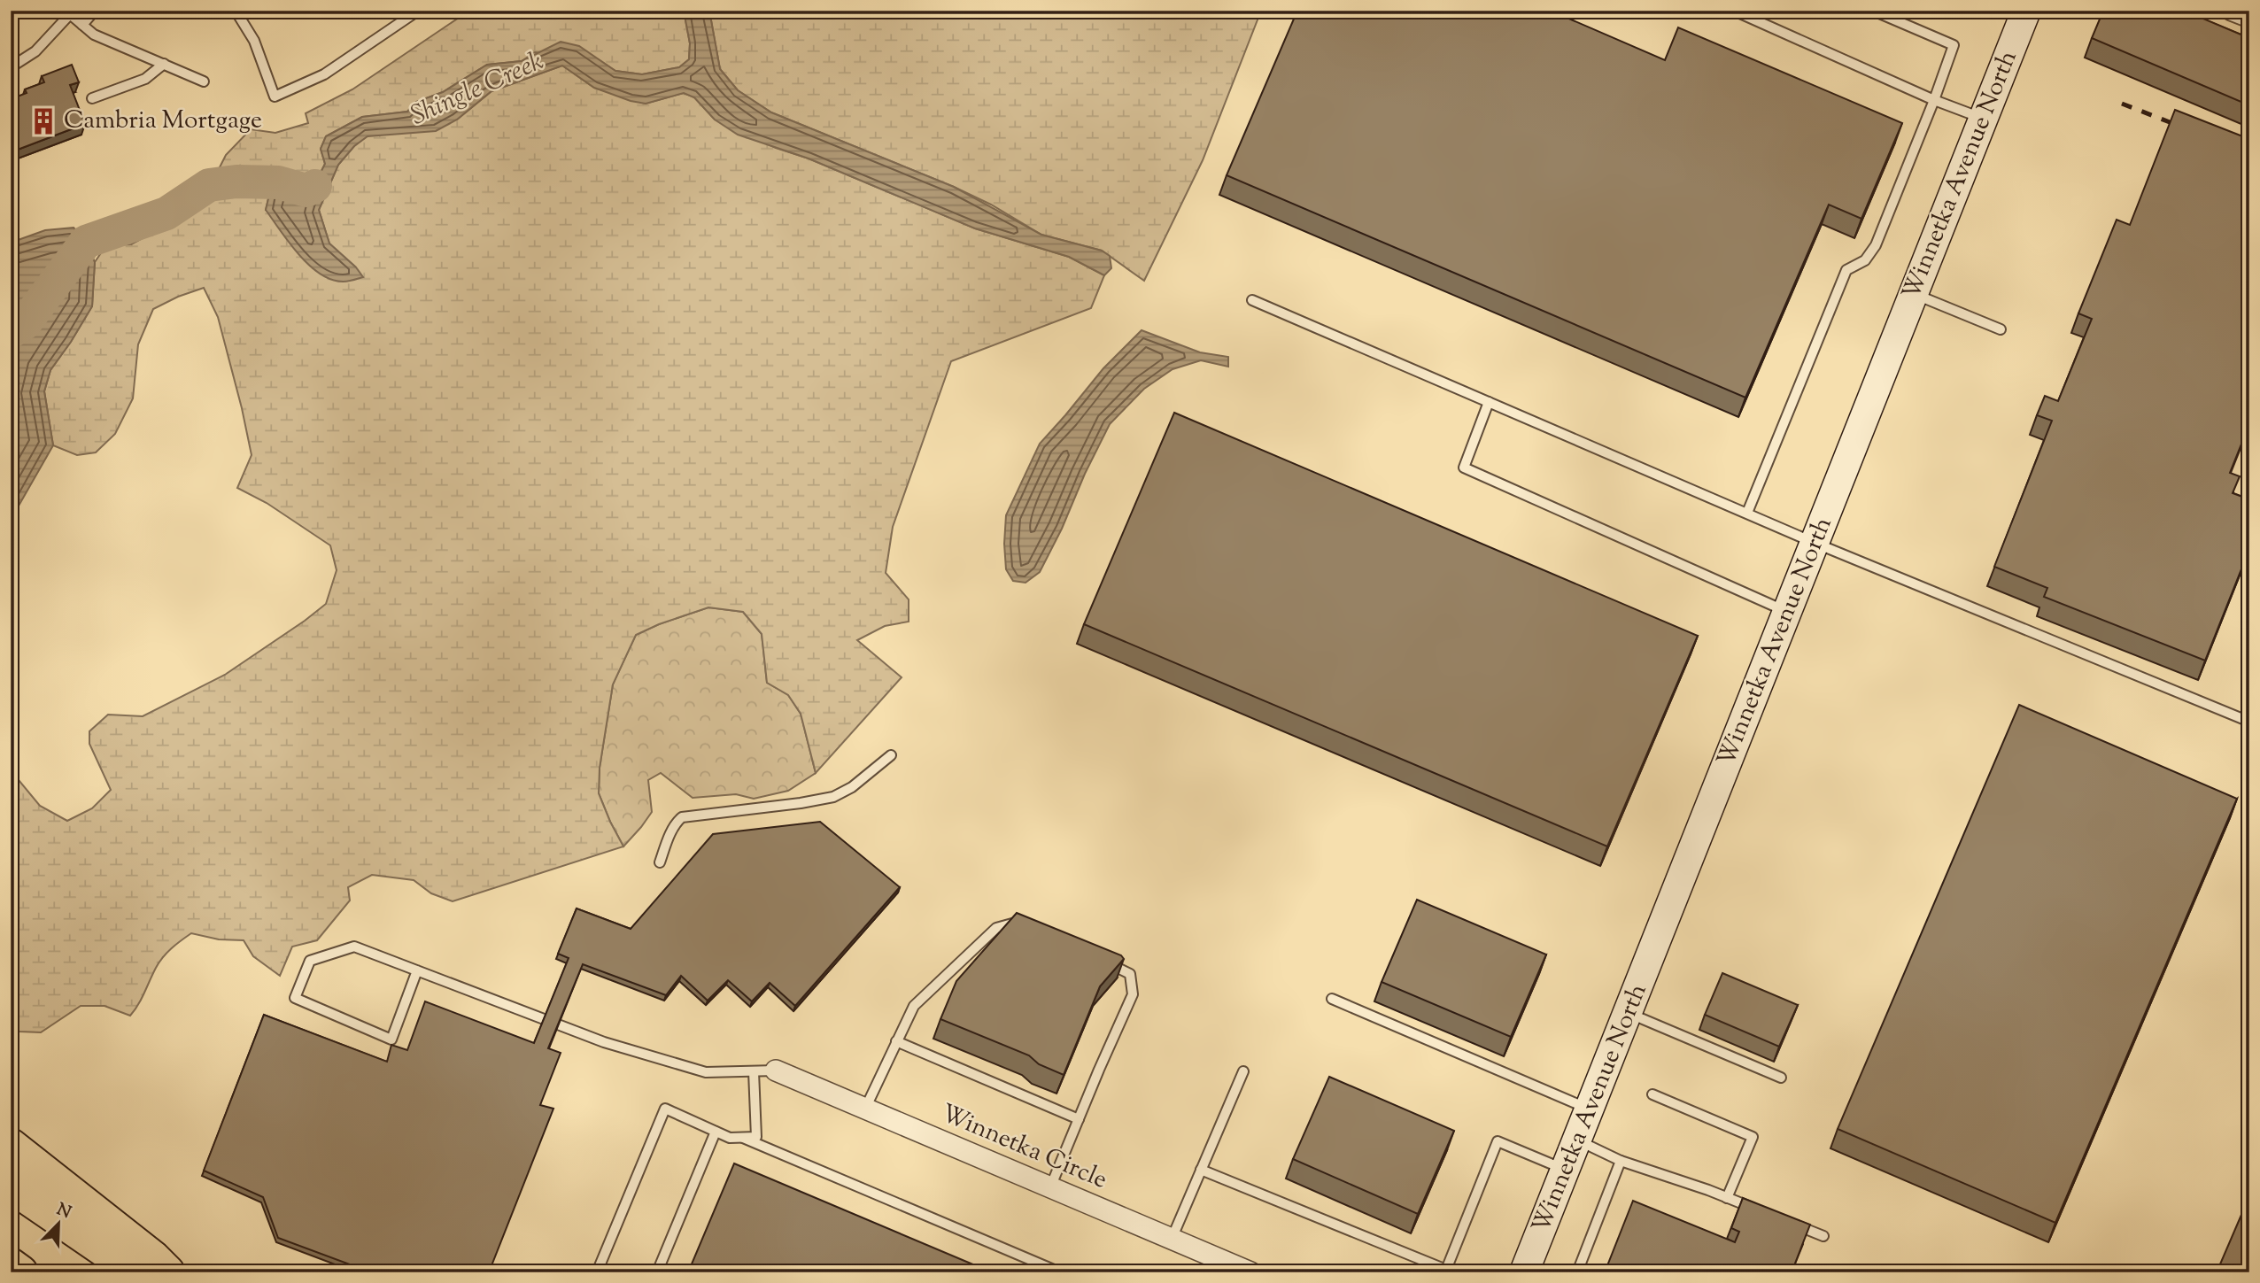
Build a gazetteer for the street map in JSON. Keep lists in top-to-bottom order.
{
  "streets": {
    "street": ["Winnetka Avenue North", "Winnetka Circle"]
  },
  "water": ["Shingle Creek"],
  "places": {
    "building": ["Cambria Mortgage"]
  },
  "north": "top right"
}
